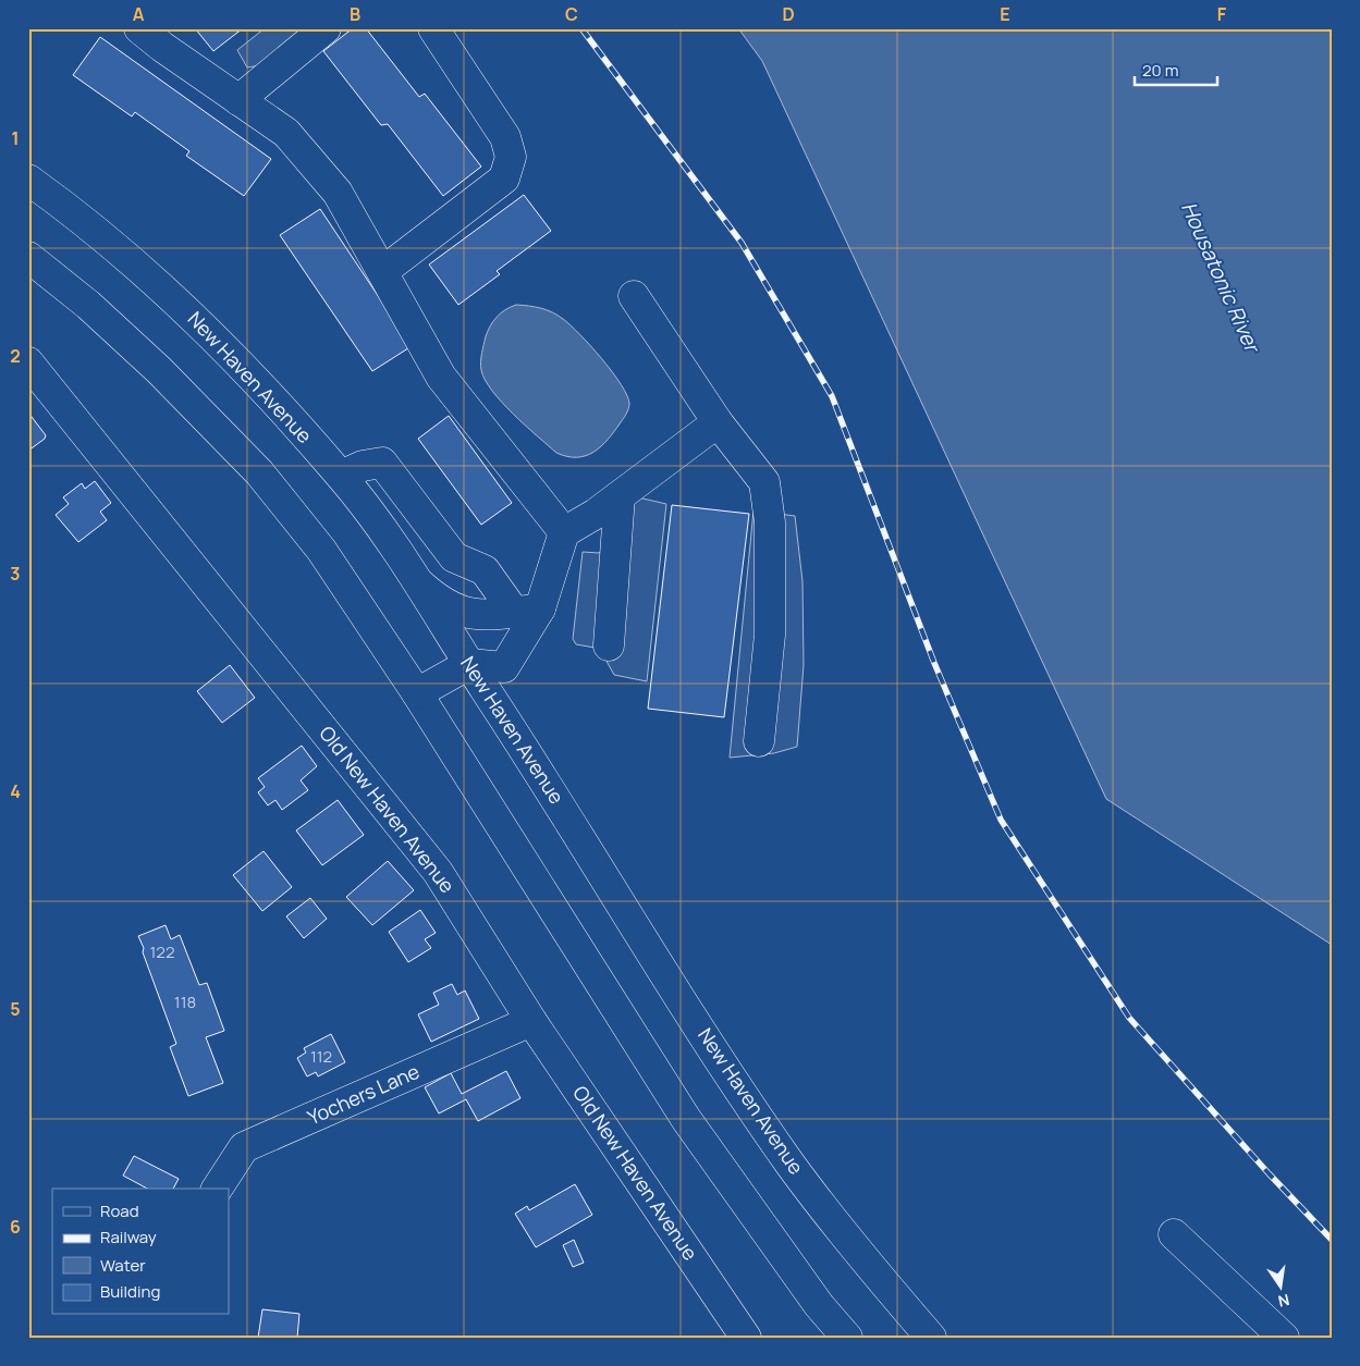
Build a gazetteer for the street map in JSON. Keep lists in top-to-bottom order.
{
  "streets": {
    "main road": ["New Haven Avenue", "Old New Haven Avenue", "Yochers Lane"]
  },
  "crossings": [
    ["Old New Haven Avenue", "Yochers Lane"]
  ],
  "water": ["Housatonic River"],
  "house_numbers": ["122", "118", "112"],
  "legend": [
    "Road",
    "Railway",
    "Water",
    "Building"
  ],
  "scale_bar": "20 m",
  "north": "bottom",
  "grid": {
    "columns": [
      "A",
      "B",
      "C",
      "D",
      "E",
      "F"
    ],
    "rows": [
      "1",
      "2",
      "3",
      "4",
      "5",
      "6"
    ]
  }
}
